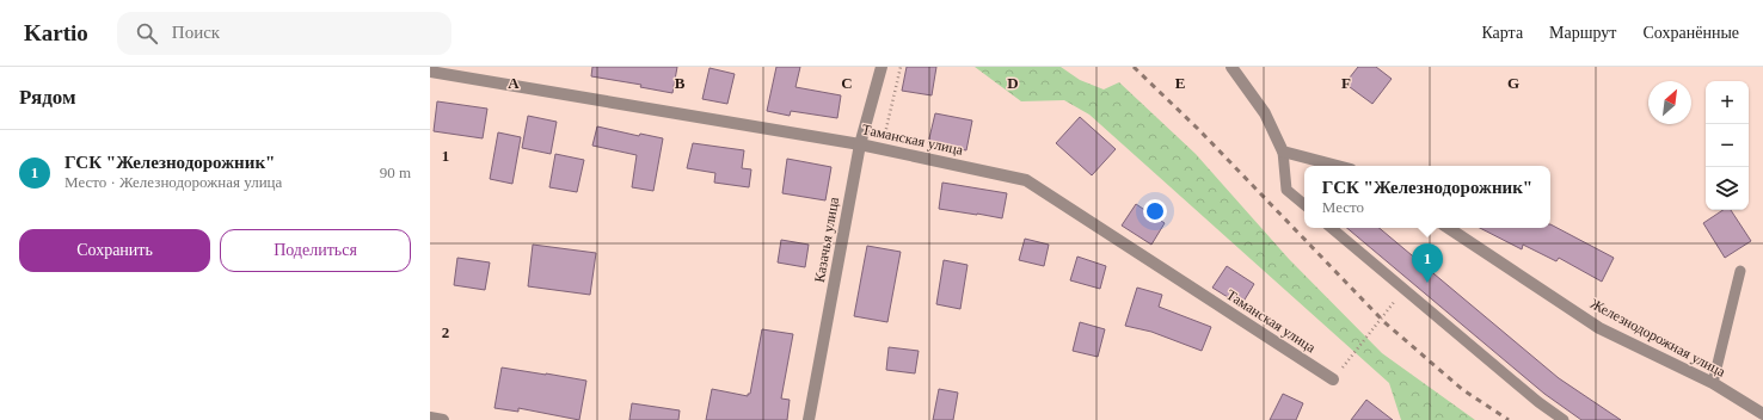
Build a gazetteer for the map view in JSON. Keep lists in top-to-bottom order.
{
  "streets": {
    "street": ["Таманская улица", "Казачья улица", "Железнодорожная улица"]
  },
  "crossings": [
    ["Таманская улица", "Казачья улица"]
  ],
  "north": "top right",
  "page": {
    "header": "Kartio",
    "search": "Поиск",
    "nav": ["Карта", "Маршрут", "Сохранённые"],
    "heading": "Рядом",
    "map_buttons": ["+", "−"],
    "list": [
      {
        "mark": "1",
        "name": "ГСК \"Железнодорожник\"",
        "note": "Место · Железнодорожная улица",
        "value": "90 m"
      }
    ],
    "popup": ["ГСК \"Железнодорожник\"", "Место"],
    "buttons": ["Сохранить", "Поделиться"],
    "pins": "1"
  },
  "grid": {
    "columns": [
      "A",
      "B",
      "C",
      "D",
      "E",
      "F",
      "G"
    ],
    "rows": ["1", "2"]
  }
}
